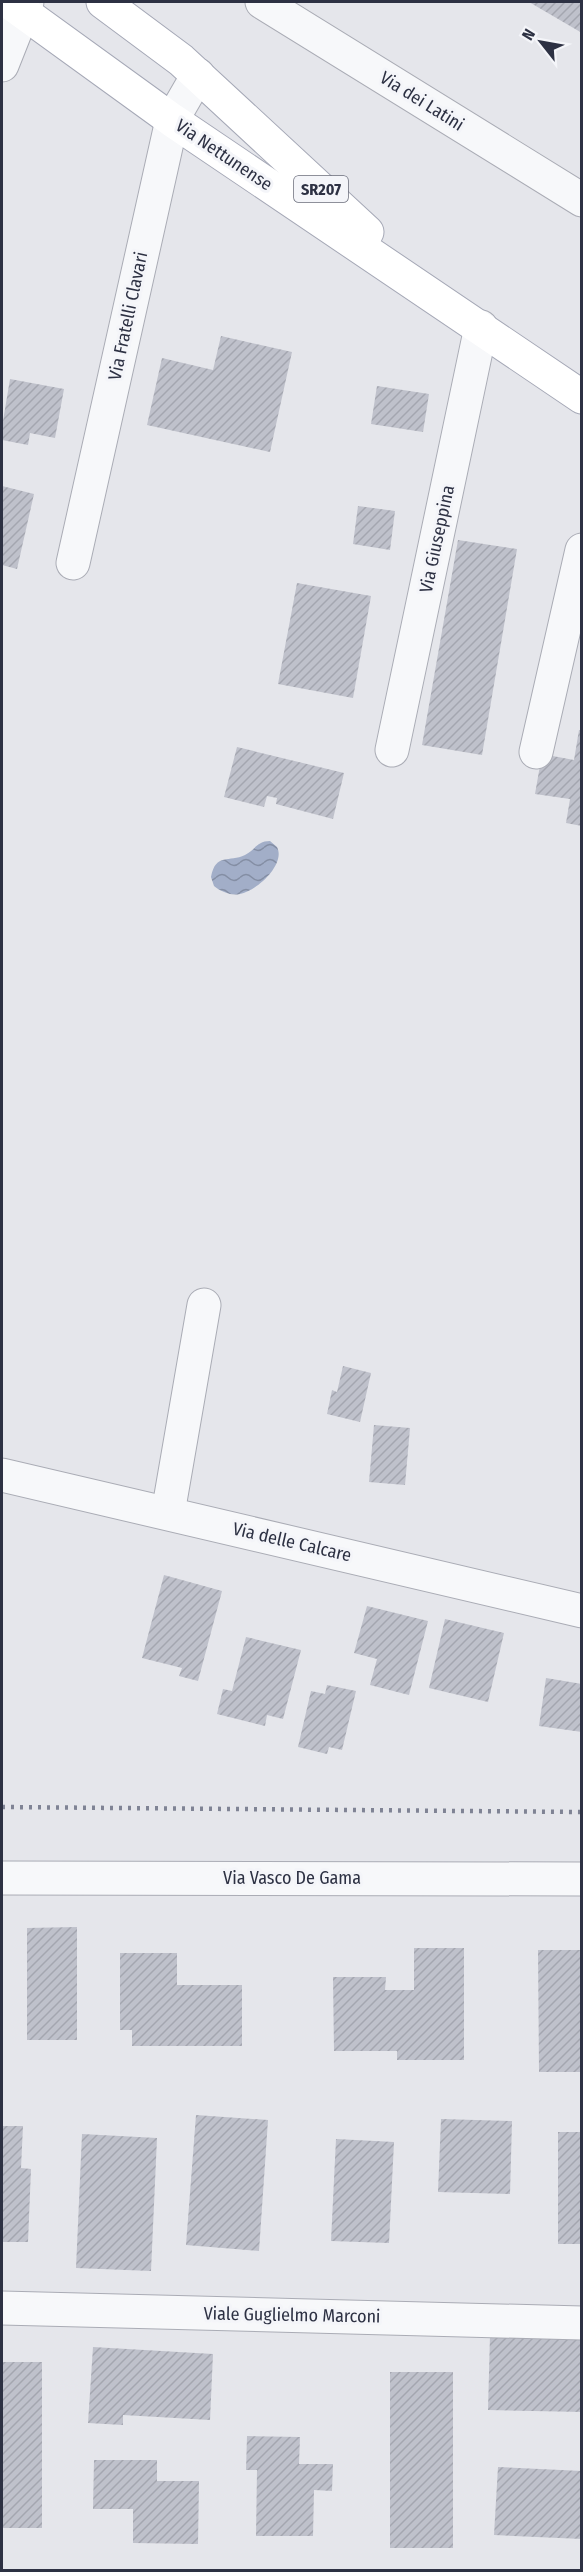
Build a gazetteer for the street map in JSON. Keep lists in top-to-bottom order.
{
  "streets": {
    "main road": ["Via Nettunense", "SR207"],
    "street": [
      "Via dei Latini",
      "Via Fratelli Clavari",
      "Via Giuseppina",
      "Via delle Calcare",
      "Via Vasco De Gama",
      "Viale Guglielmo Marconi"
    ]
  },
  "crossings": [
    ["Via Nettunense", "Via Fratelli Clavari"],
    ["Via Nettunense", "Via Giuseppina"]
  ],
  "north": "top left"
}
